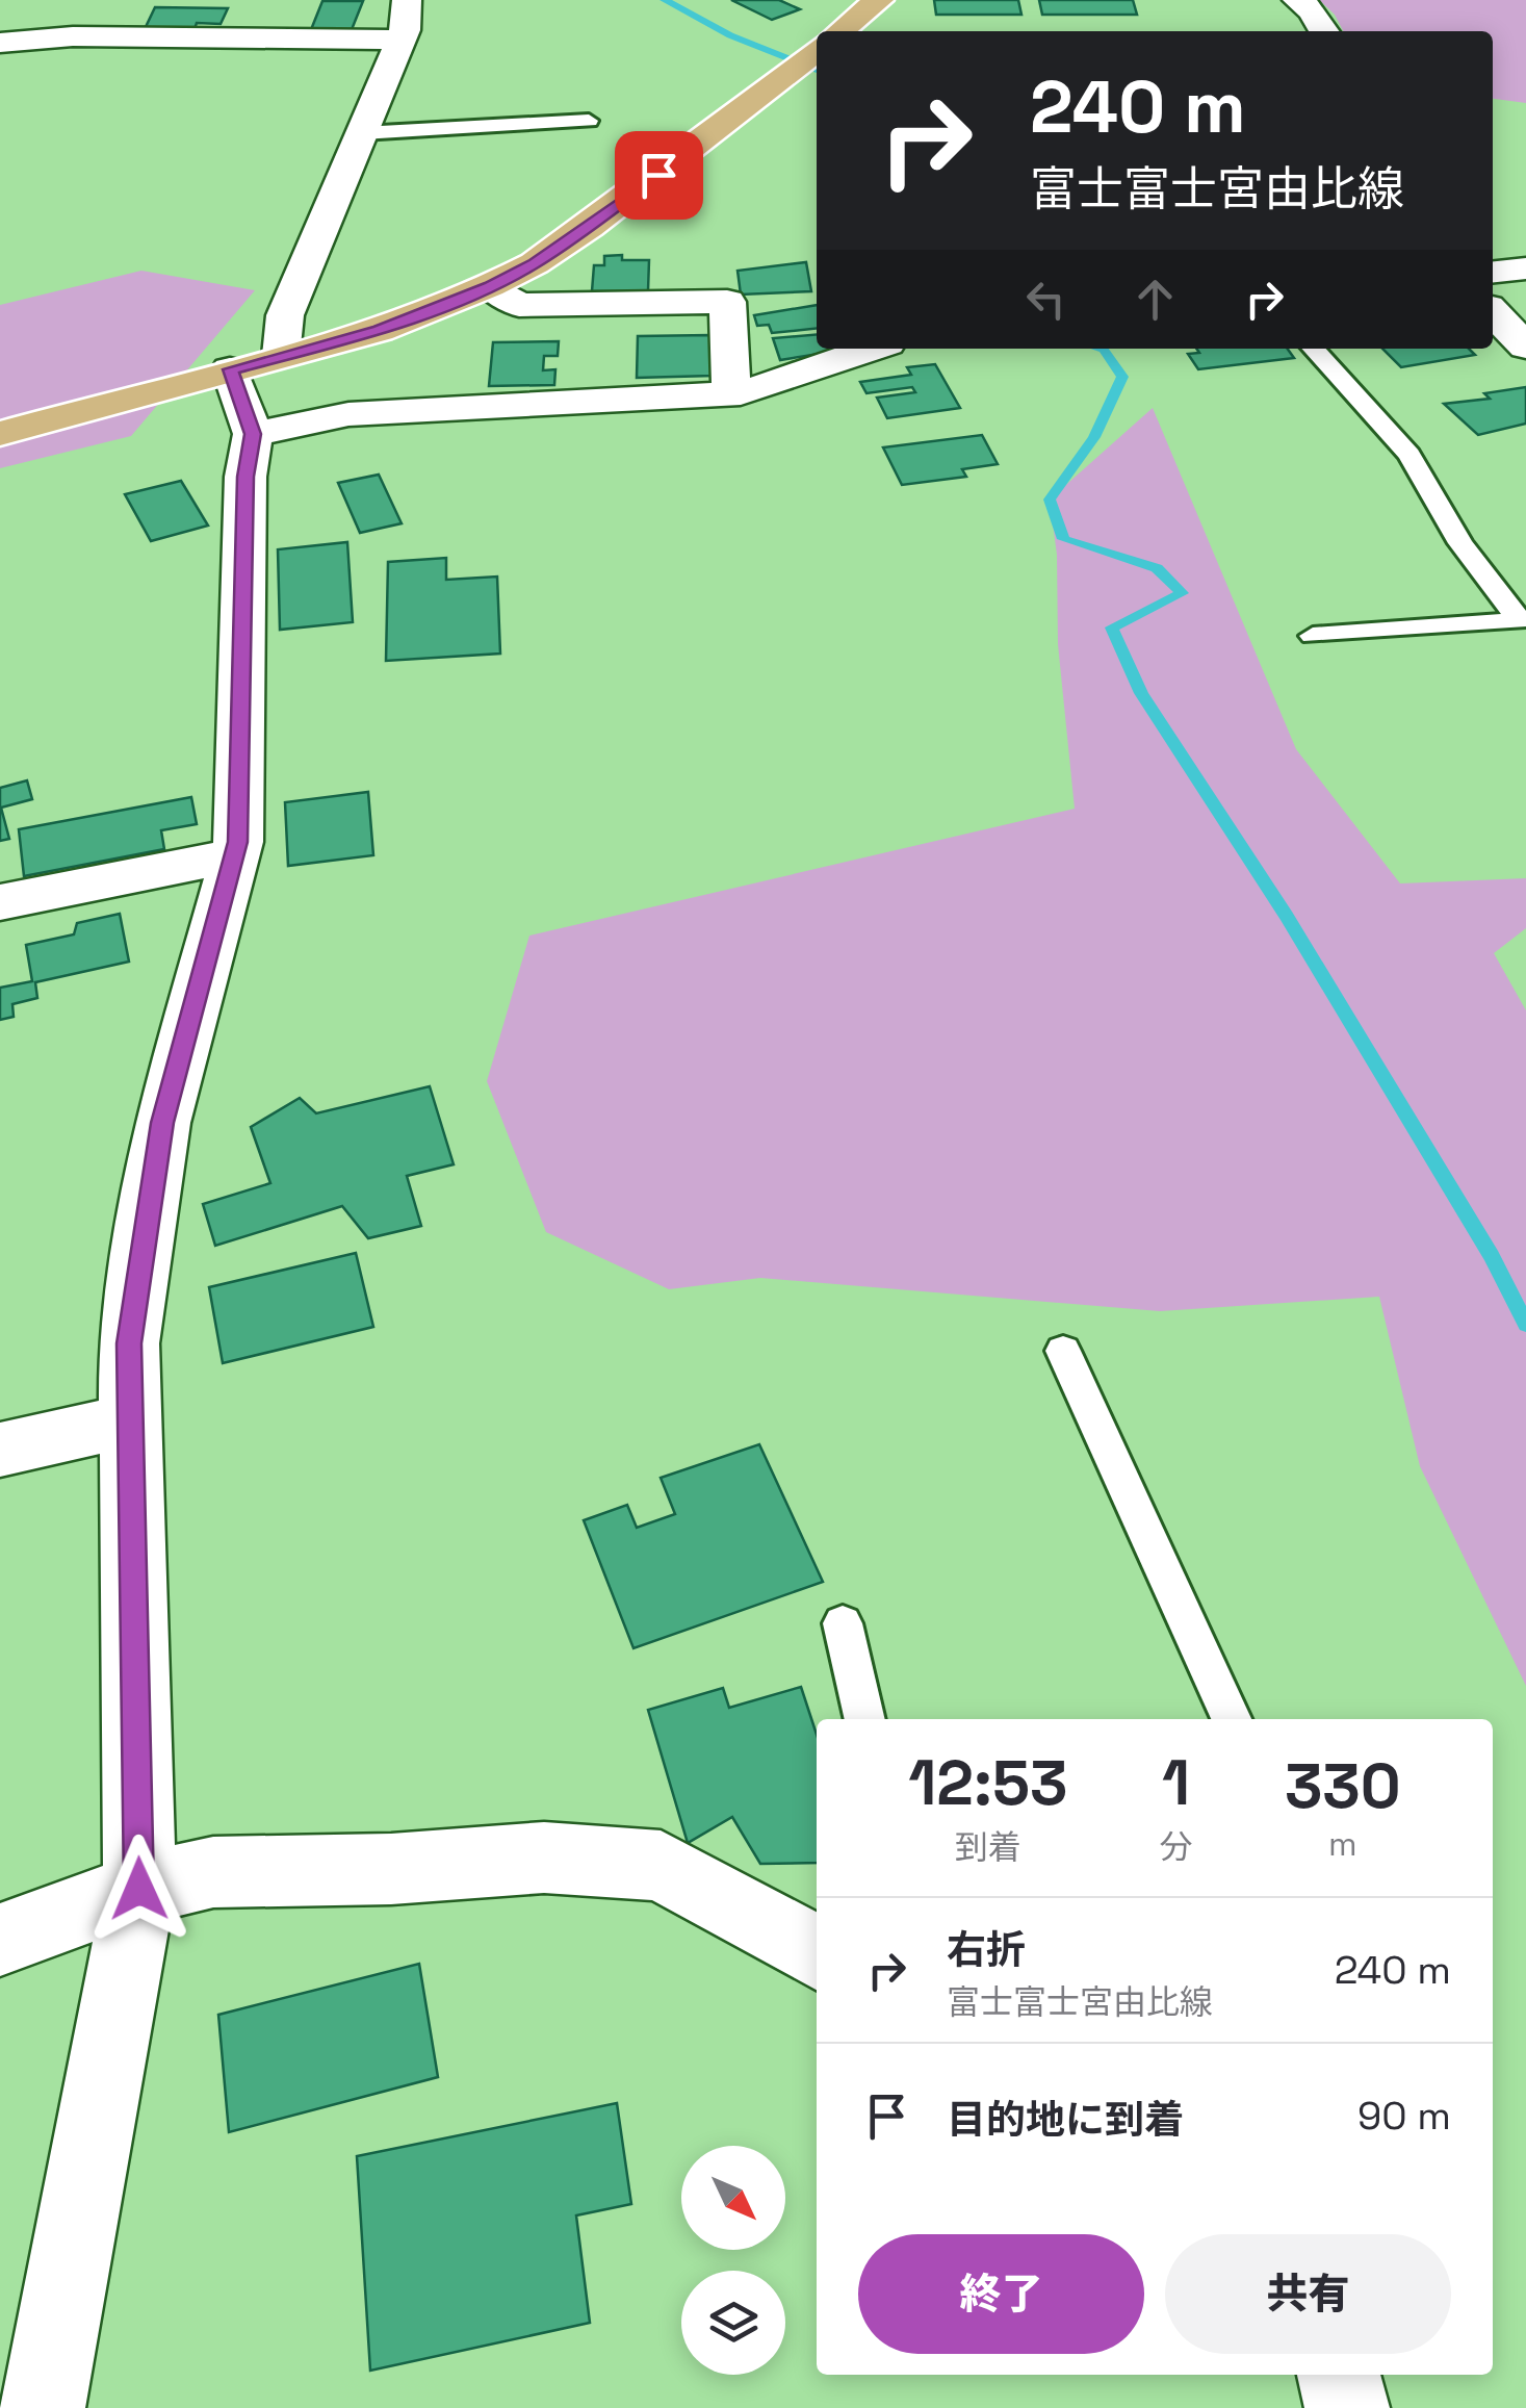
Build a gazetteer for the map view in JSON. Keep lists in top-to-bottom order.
{
  "north": "bottom right",
  "page": {
    "turn": ["240 m", "富士富士宮由比線"],
    "eta": [
      "12:53",
      "到着",
      "1",
      "分",
      "330",
      "m"
    ],
    "list": [
      {
        "name": "右折",
        "note": "富士富士宮由比線",
        "value": "240 m"
      },
      {
        "name": "目的地に到着",
        "value": "90 m"
      }
    ],
    "buttons": ["終了", "共有"]
  }
}
